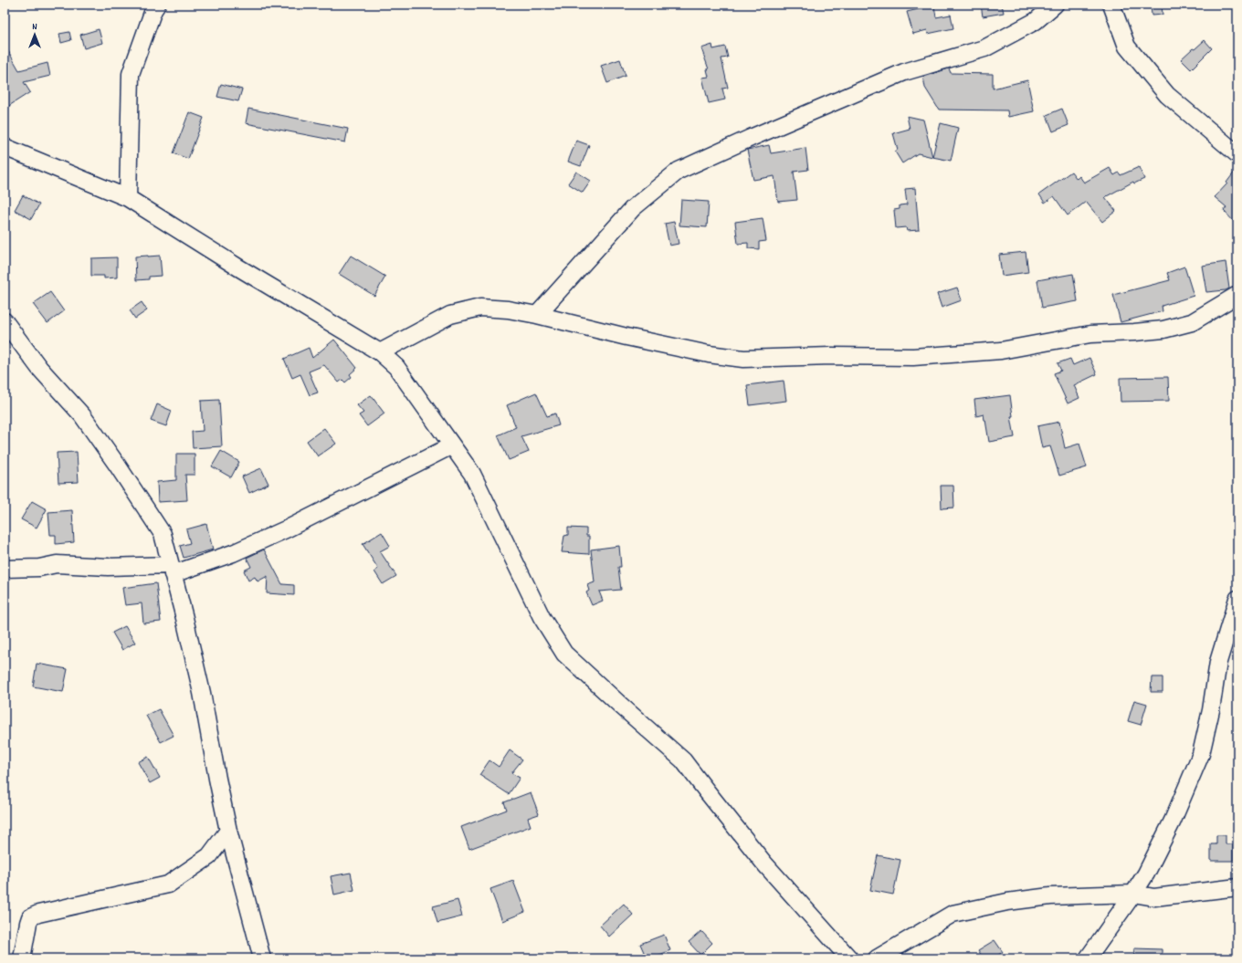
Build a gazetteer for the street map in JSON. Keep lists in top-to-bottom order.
{
  "north": "top"
}
